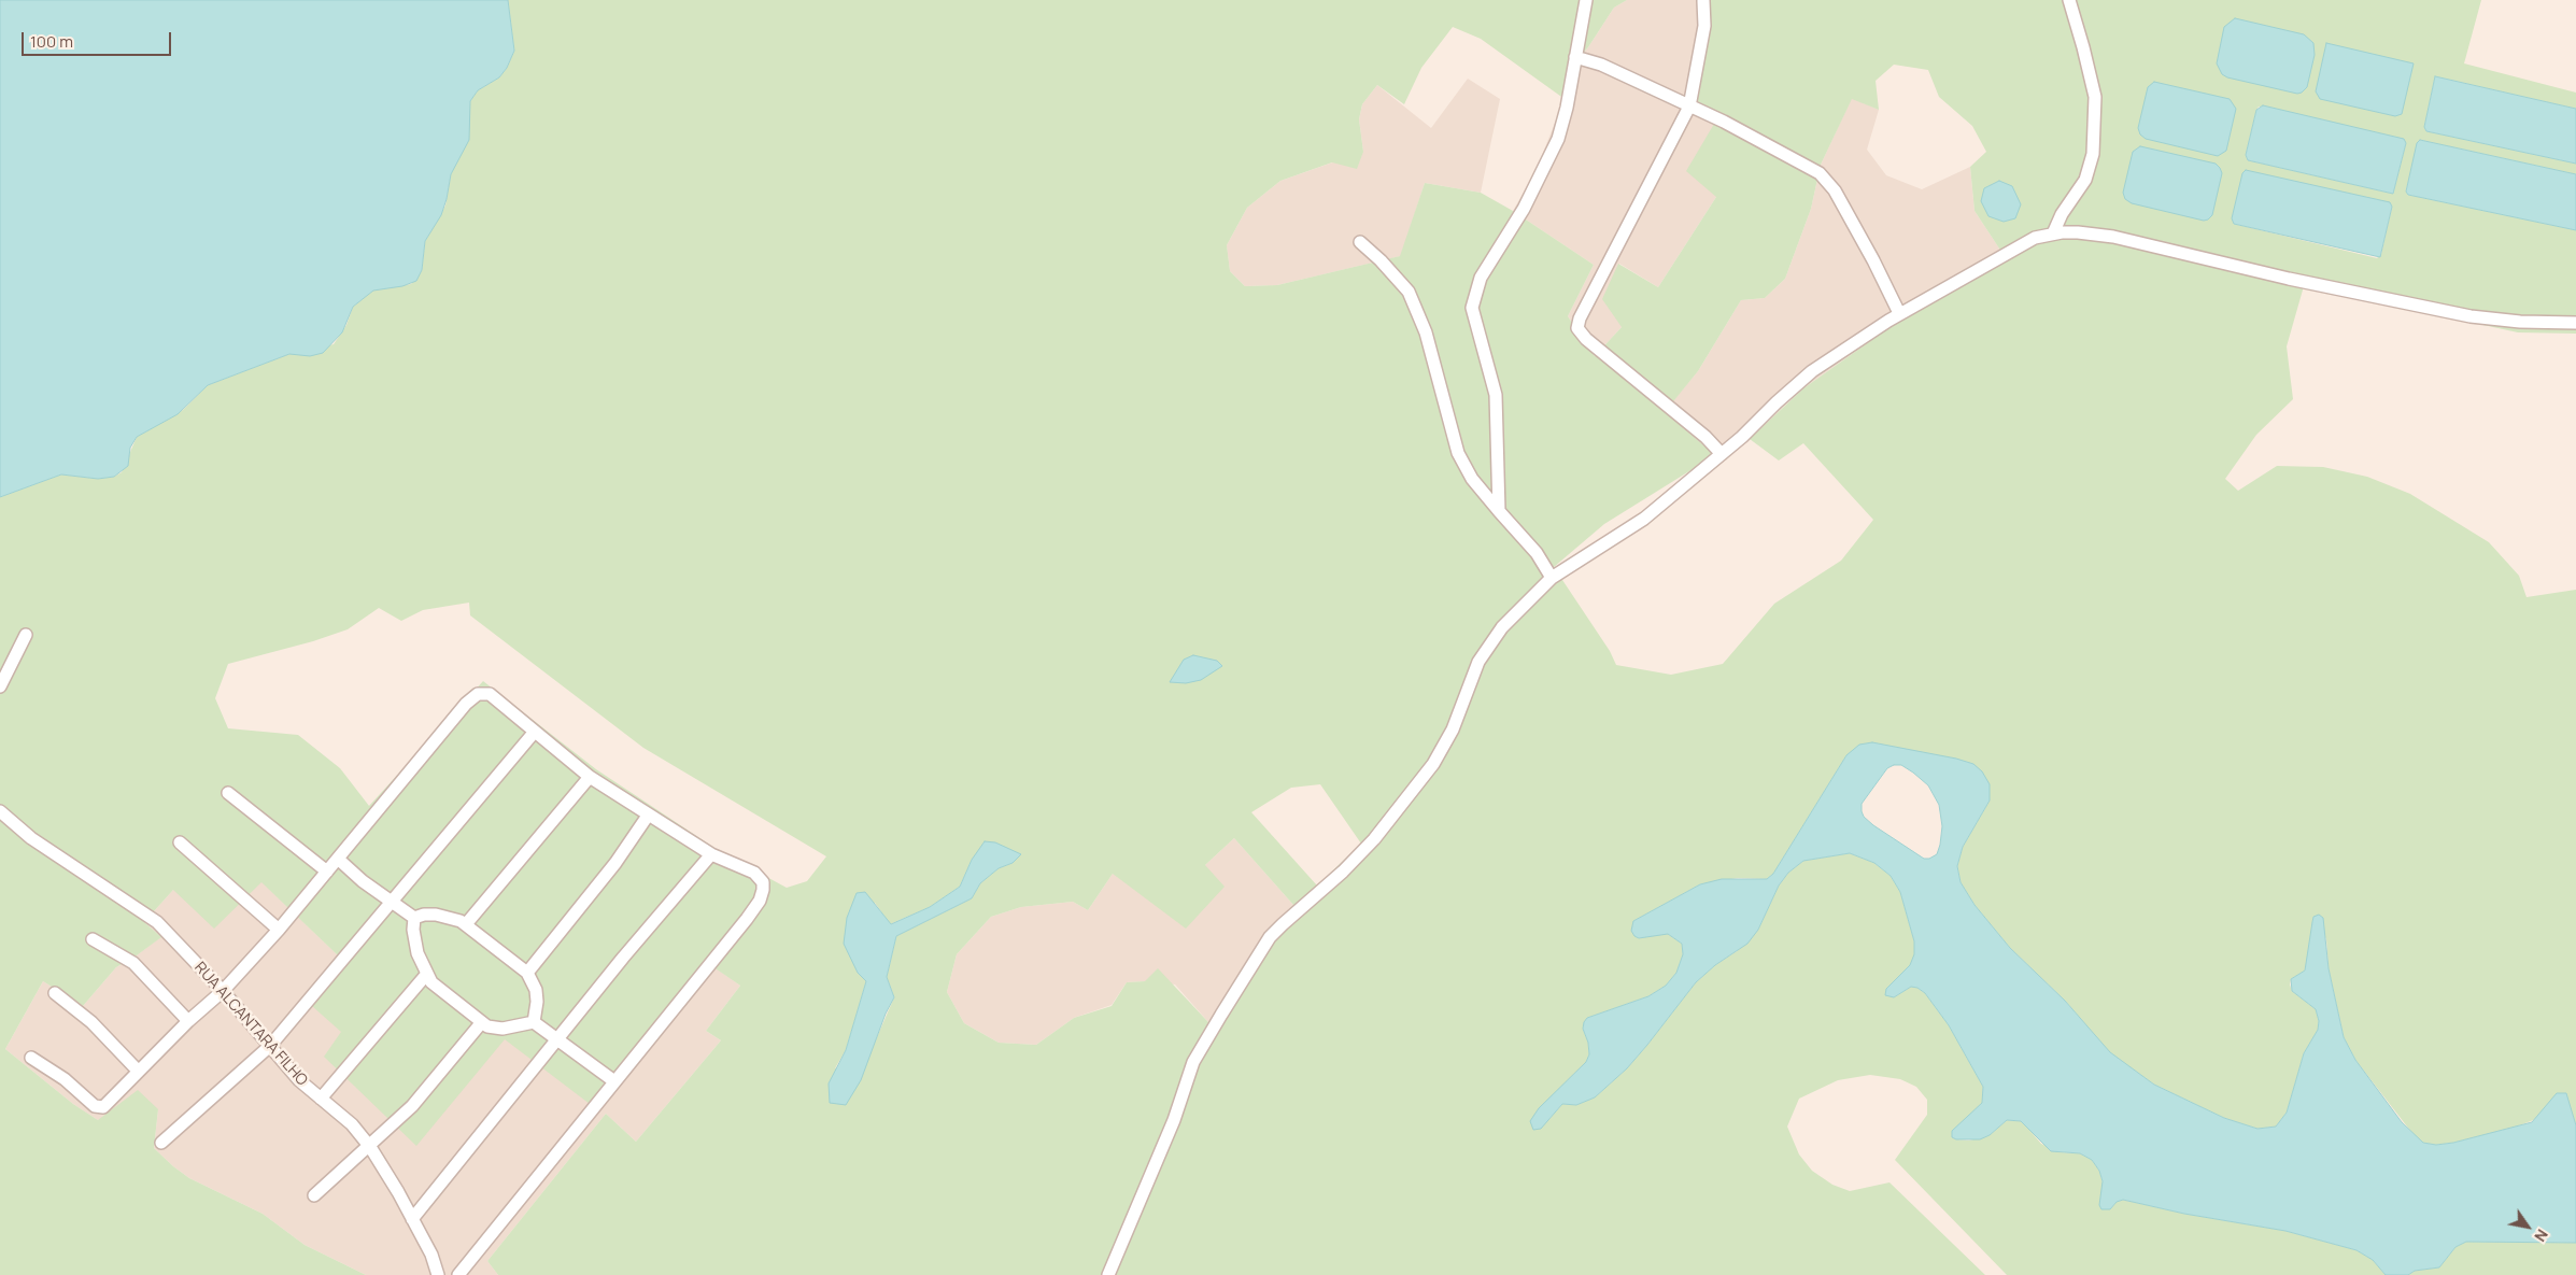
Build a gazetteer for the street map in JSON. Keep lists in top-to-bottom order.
{
  "streets": {
    "street": ["RUA ALCANTARA FILHO"]
  },
  "scale_bar": "100 m",
  "north": "bottom right"
}
